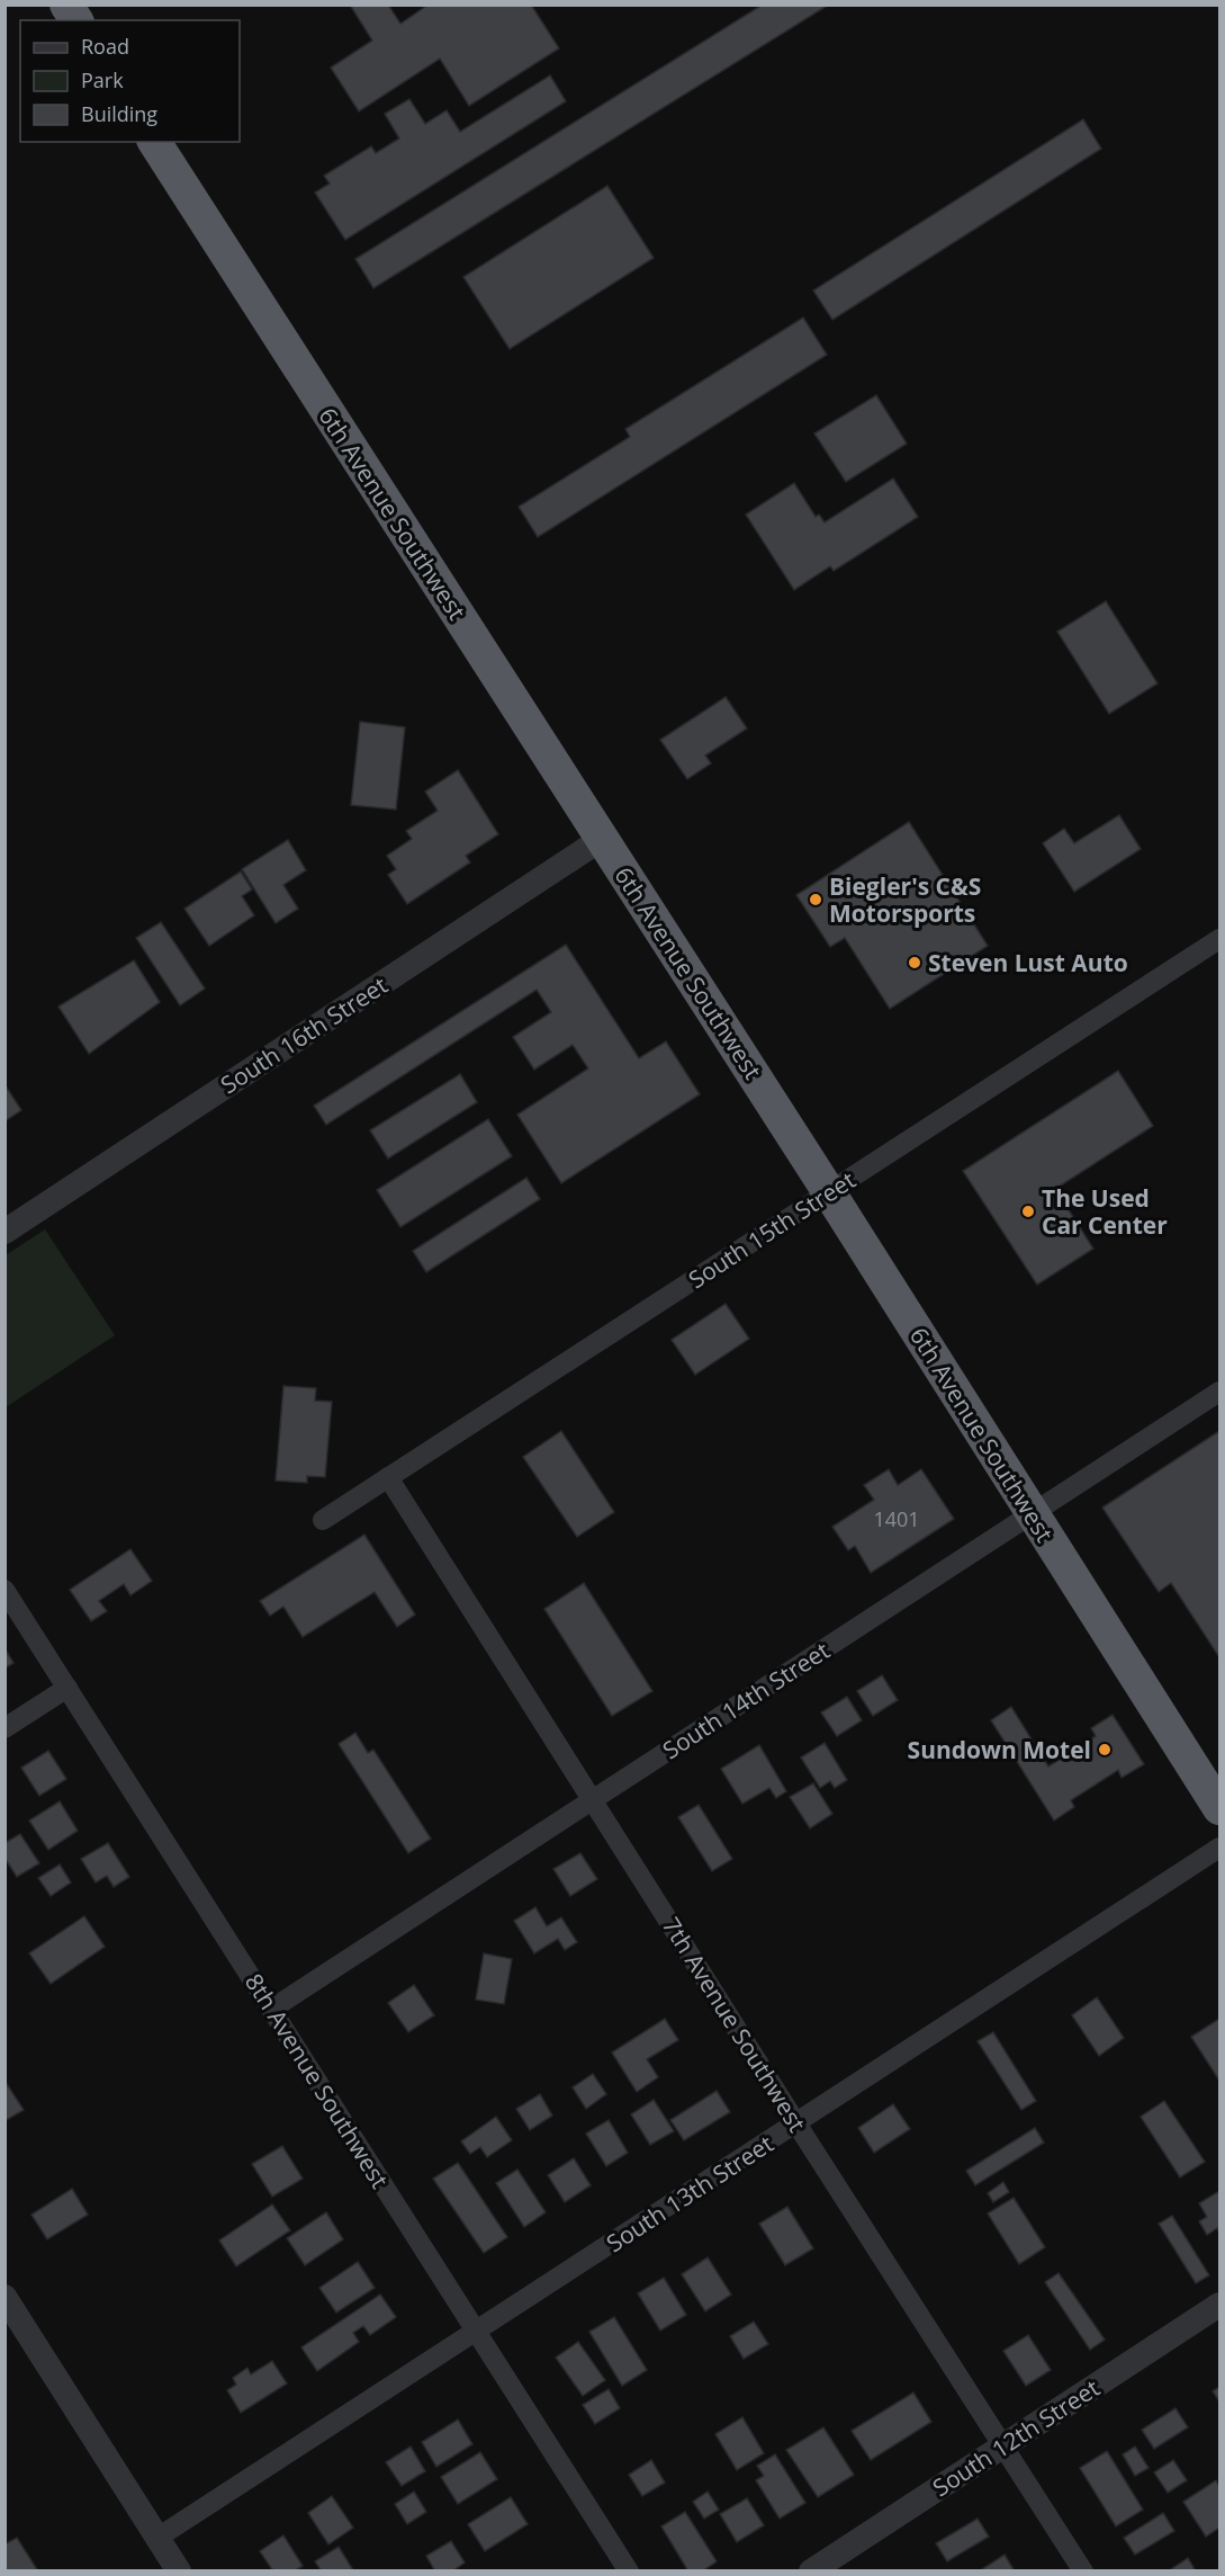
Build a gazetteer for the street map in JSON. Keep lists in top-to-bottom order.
{
  "streets": {
    "highway": ["6th Avenue Southwest"],
    "street": [
      "South 16th Street",
      "South 15th Street",
      "South 14th Street",
      "7th Avenue Southwest",
      "8th Avenue Southwest",
      "South 13th Street",
      "South 12th Street"
    ]
  },
  "crossings": [
    ["6th Avenue Southwest", "South 16th Street"],
    ["6th Avenue Southwest", "South 15th Street"],
    ["6th Avenue Southwest", "South 14th Street"],
    ["South 15th Street", "7th Avenue Southwest"],
    ["South 14th Street", "7th Avenue Southwest"],
    ["South 14th Street", "8th Avenue Southwest"],
    ["7th Avenue Southwest", "South 13th Street"],
    ["7th Avenue Southwest", "South 12th Street"],
    ["8th Avenue Southwest", "South 13th Street"]
  ],
  "places": [
    "Biegler's C&S Motorsports",
    "Steven Lust Auto",
    "The Used Car Center",
    "Sundown Motel"
  ],
  "house_numbers": ["1401"],
  "legend": ["Road", "Park", "Building"]
}
